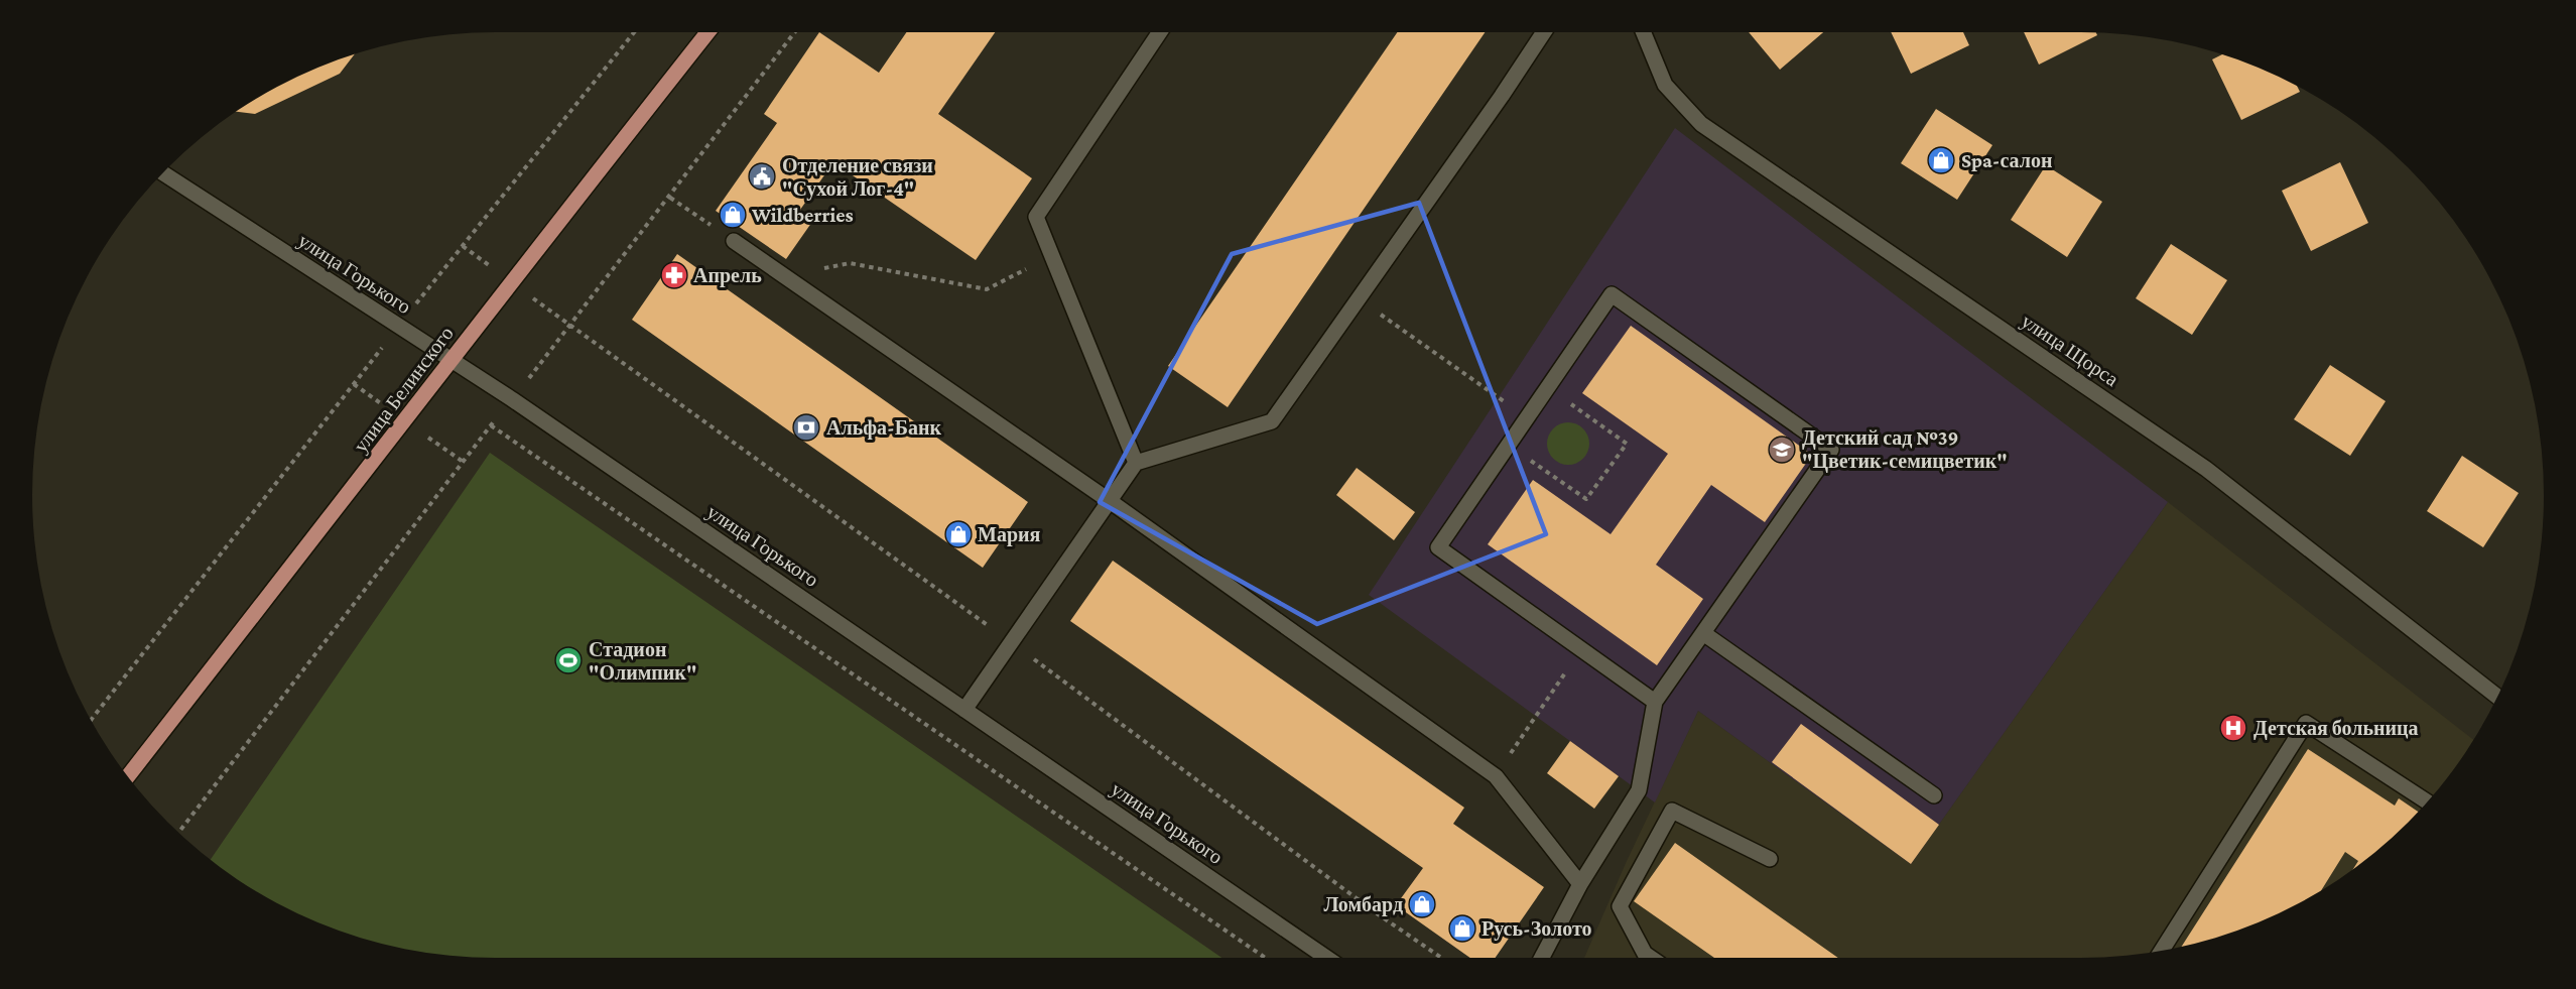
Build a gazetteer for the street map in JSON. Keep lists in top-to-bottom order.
{
  "streets": {
    "main road": ["улица Белинского"],
    "street": ["улица Горького", "улица Щорса"]
  },
  "crossings": [
    ["улица Горького", "улица Белинского"]
  ],
  "places": {
    "shop": [
      "Spa-салон",
      "Wildberries",
      "Мария",
      "Ломбард",
      "Русь-Золото"
    ],
    "public building": ["Отделение связи \"Сухой Лог-4\""],
    "pharmacy": ["Апрель"],
    "bank": ["Альфа-Банк"],
    "school or university": ["Детский сад №39 \"Цветик-семицветик\""],
    "sports": ["Стадион \"Олимпик\""],
    "hospital": ["Детская больница"]
  }
}
